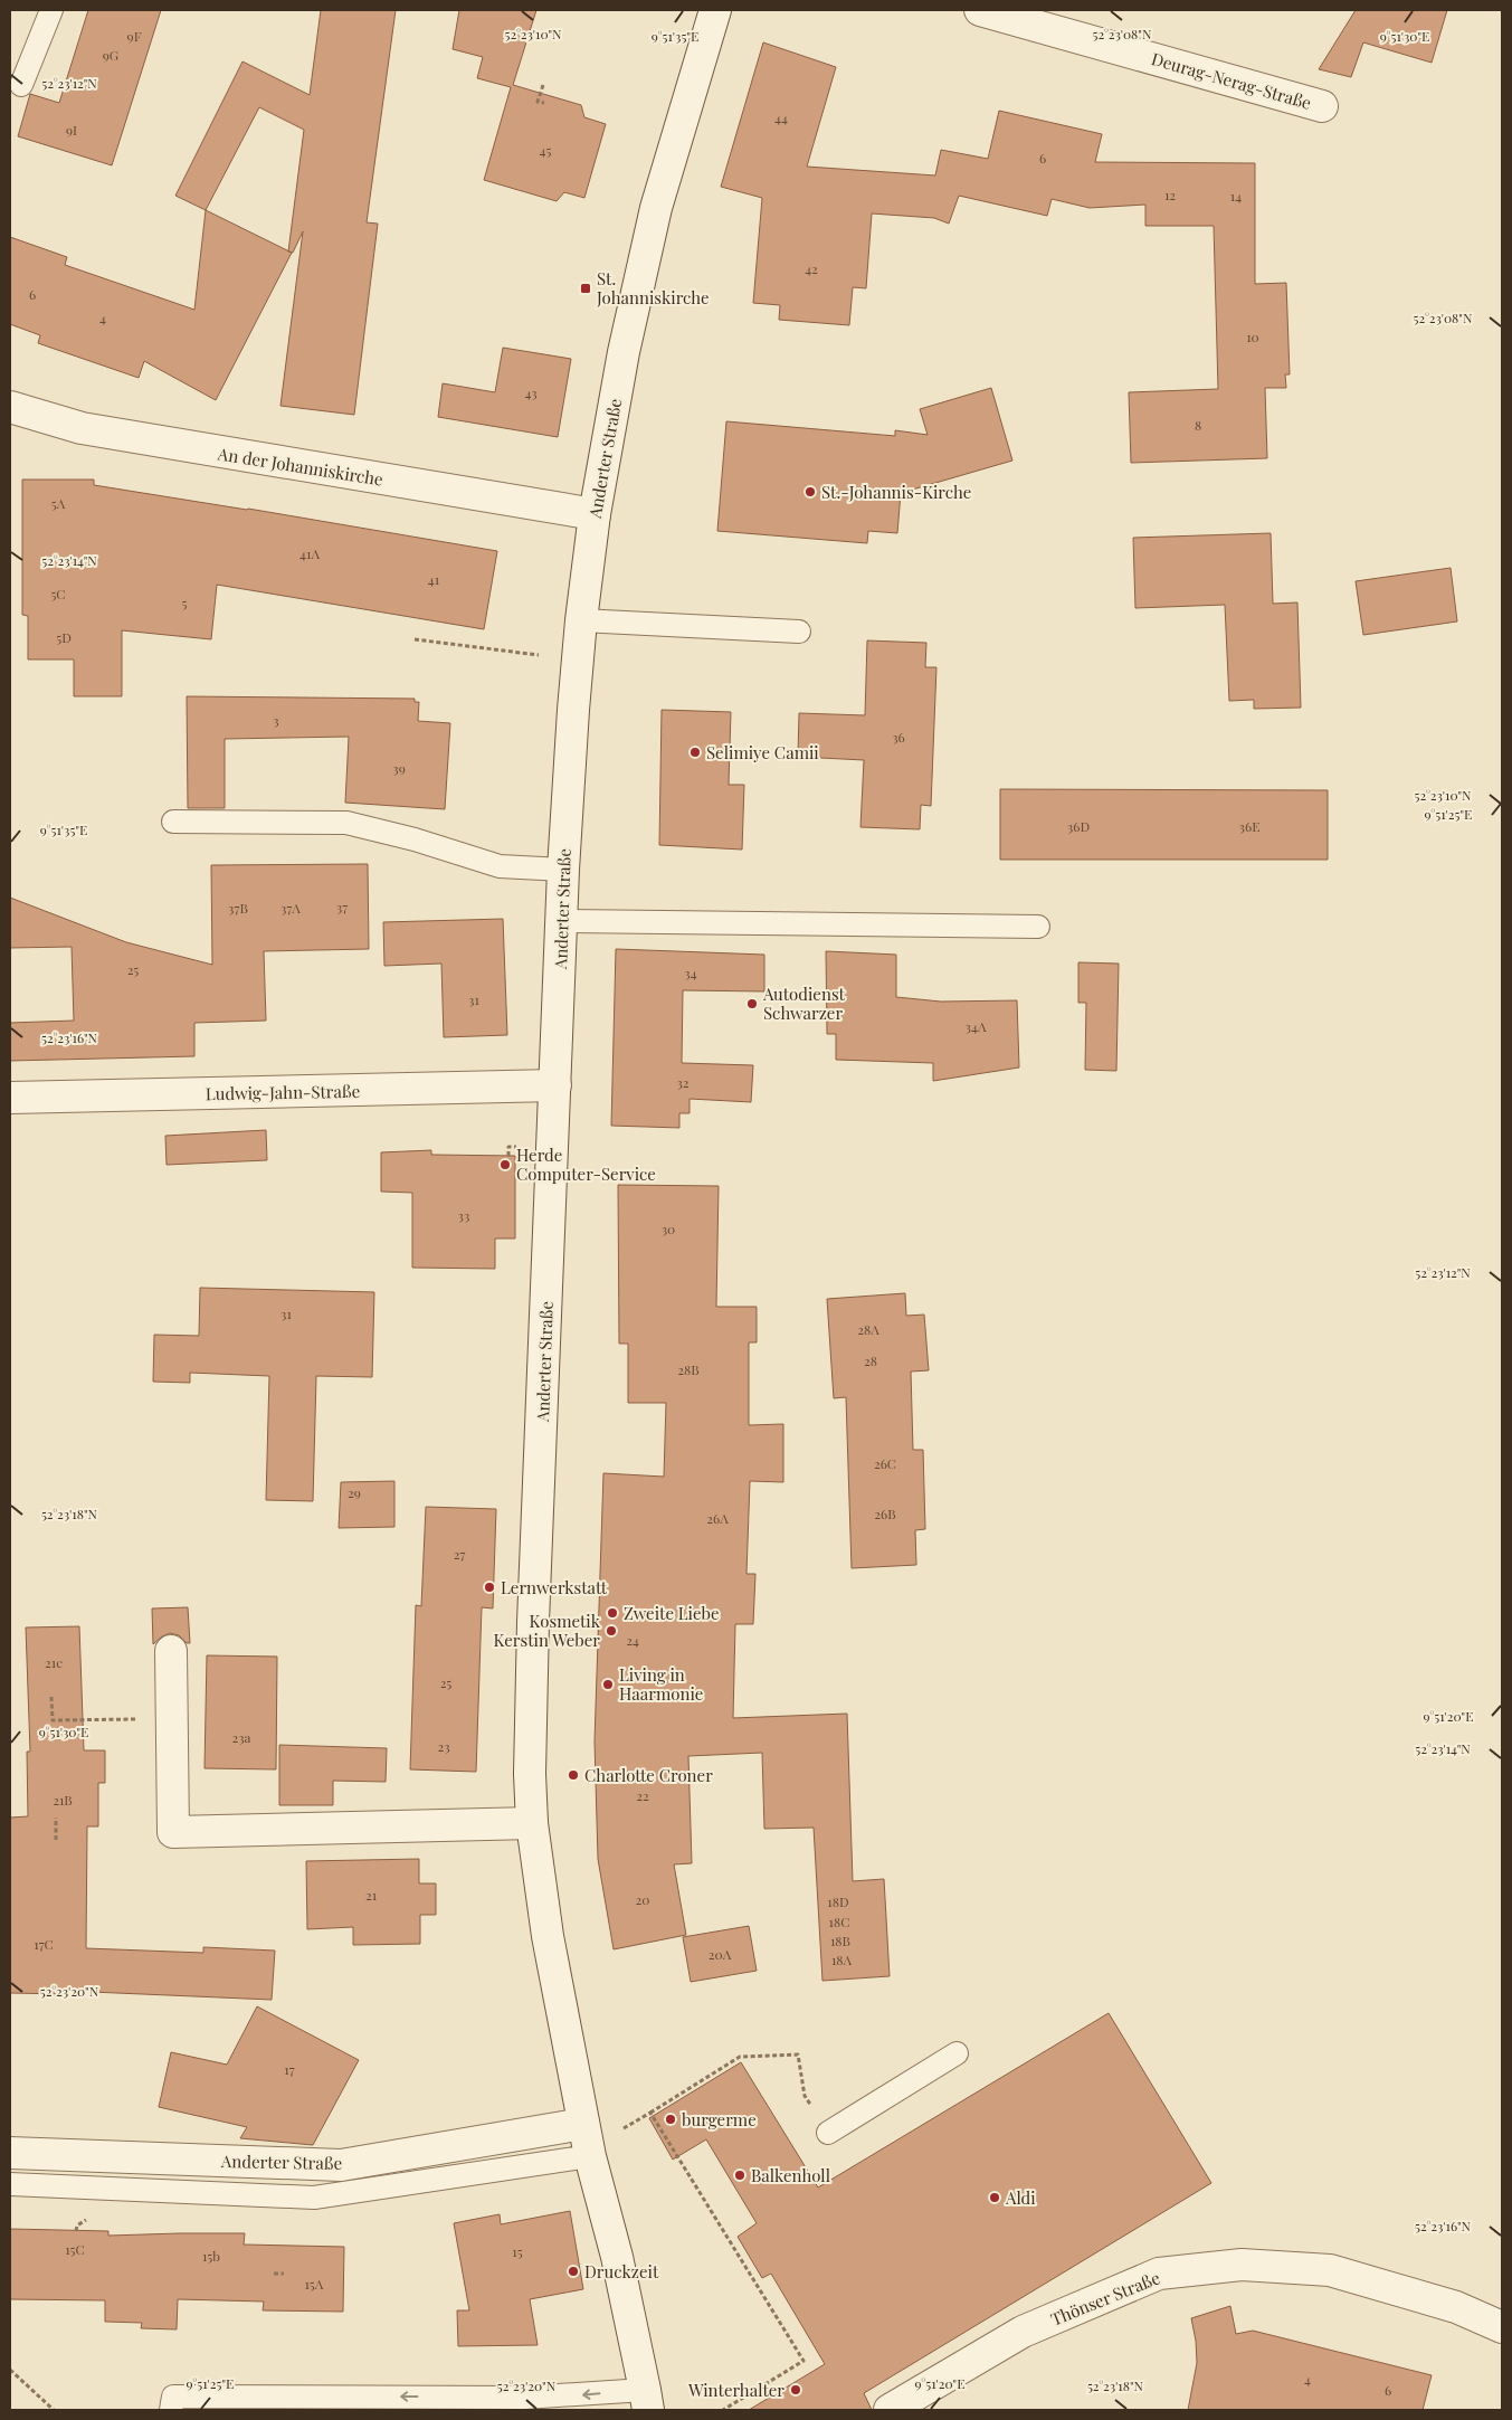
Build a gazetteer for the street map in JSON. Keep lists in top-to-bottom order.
{
  "streets": {
    "street": [
      "Deurag-Nerag-Straße",
      "Anderter Straße",
      "An der Johanniskirche",
      "Ludwig-Jahn-Straße",
      "Thönser Straße"
    ]
  },
  "crossings": [
    ["Anderter Straße", "An der Johanniskirche"],
    ["Anderter Straße", "Ludwig-Jahn-Straße"]
  ],
  "places": {
    "transit": ["St. Johanniskirche"],
    "other": [
      "St.-Johannis-Kirche",
      "Selimiye Camii",
      "Autodienst Schwarzer",
      "Herde Computer-Service",
      "Lernwerkstatt",
      "Zweite Liebe",
      "Kosmetik Kerstin Weber",
      "Living in Haarmonie",
      "Charlotte Croner",
      "burgerme",
      "Balkenholl",
      "Aldi",
      "Druckzeit",
      "Winterhalter"
    ]
  },
  "house_numbers": [
    "9F",
    "9G",
    "44",
    "9I",
    "45",
    "6",
    "12",
    "14",
    "42",
    "6",
    "4",
    "10",
    "43",
    "8",
    "5A",
    "41A",
    "41",
    "5C",
    "5",
    "5D",
    "3",
    "36",
    "39",
    "36D",
    "36E",
    "37",
    "37B",
    "37A",
    "25",
    "34",
    "31",
    "34A",
    "32",
    "33",
    "30",
    "31",
    "28A",
    "28",
    "28B",
    "26C",
    "29",
    "26B",
    "26A",
    "27",
    "24",
    "21c",
    "25",
    "23a",
    "23",
    "22",
    "21B",
    "21",
    "20",
    "18D",
    "18C",
    "18B",
    "17C",
    "20A",
    "18A",
    "17",
    "15C",
    "15",
    "15b",
    "15A",
    "4",
    "6"
  ],
  "coordinates": [
    "52°23'10\"N",
    "52°23'08\"N",
    "9°51'35\"E",
    "9°51'30\"E",
    "52°23'12\"N",
    "52°23'14\"N",
    "9°51'25\"E",
    "52°23'16\"N",
    "52°23'18\"N",
    "9°51'20\"E",
    "52°23'20\"N"
  ]
}
